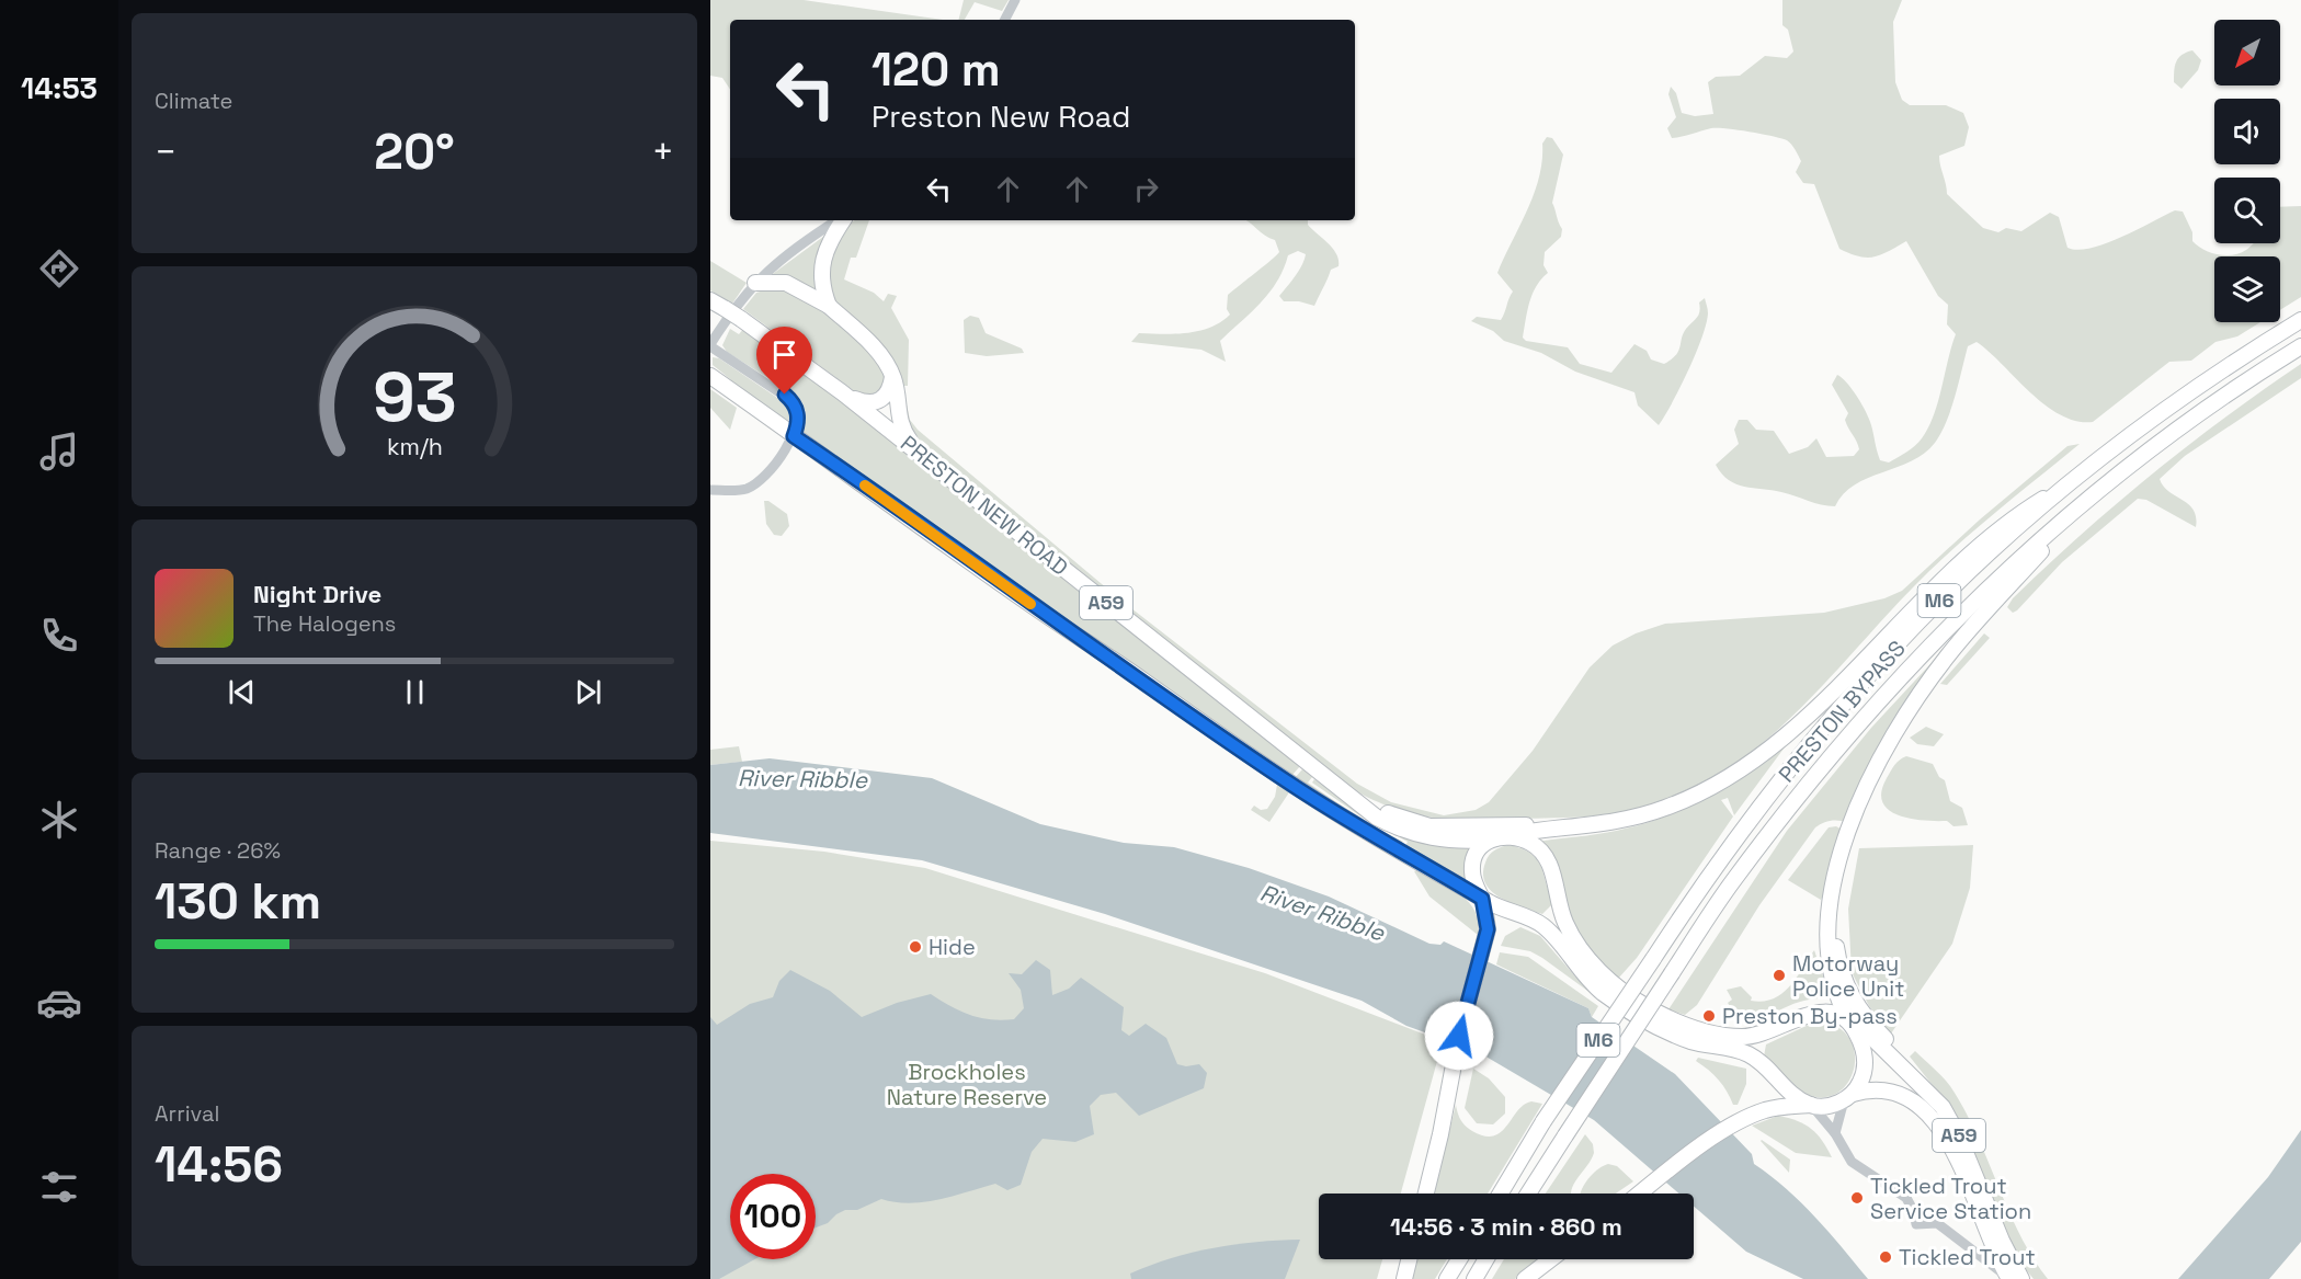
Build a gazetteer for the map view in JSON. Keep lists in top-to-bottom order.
{
  "streets": {
    "highway": [
      "PRESTON NEW ROAD",
      "M6",
      "A59",
      "PRESTON BYPASS"
    ]
  },
  "water": ["River Ribble"],
  "parks": ["Brockholes Nature Reserve"],
  "places": [
    "Hide",
    "Motorway Police Unit",
    "Preston By-pass",
    "Tickled Trout Service Station",
    "Tickled Trout"
  ],
  "north": "bottom left",
  "page": {
    "tabs": "14:53",
    "tile": [
      "Climate",
      ["Range · 26%", "130 km"],
      ["Arrival", "14:56"]
    ],
    "turn": ["120 m", "Preston New Road"],
    "heat": ["−", "20°", "+"],
    "song": ["Night Drive", "The Halogens"],
    "limit": "100",
    "trip": "14:56 · 3 min · 860 m",
    "gauge": ["93", "km/h"]
  }
}
